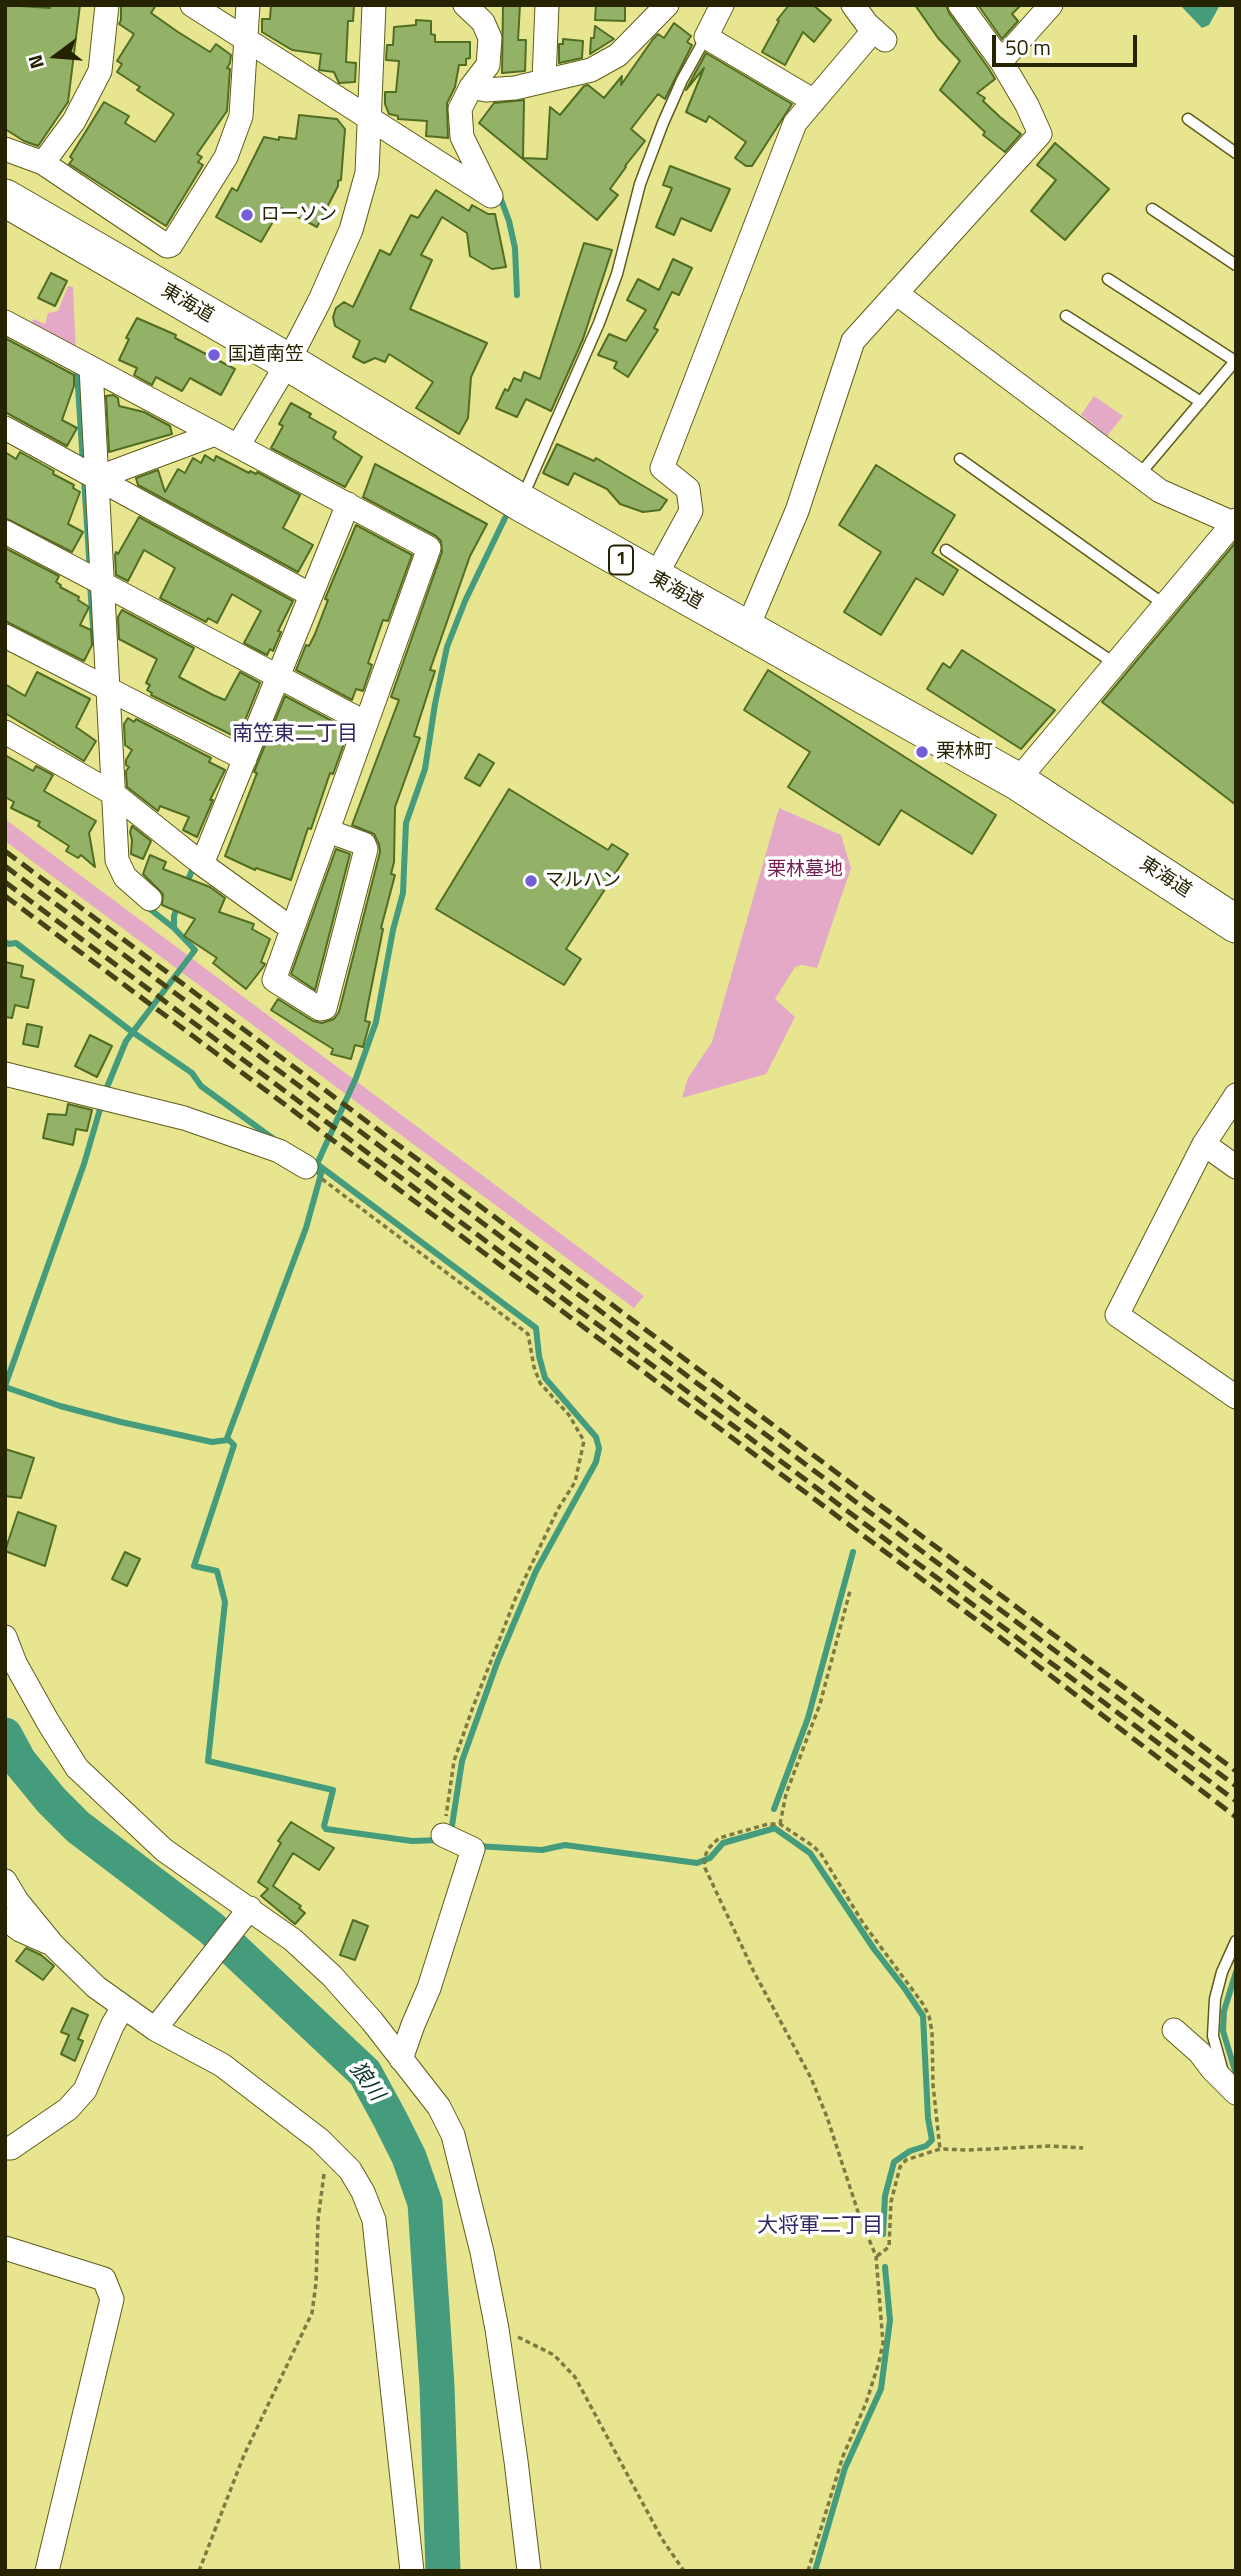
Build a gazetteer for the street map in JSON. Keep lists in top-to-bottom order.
{
  "streets": {
    "highway": ["東海道", "1"]
  },
  "districts": ["南笠東二丁目", "大将軍二丁目"],
  "water": ["狼川"],
  "parks": ["栗林墓地"],
  "places": [
    "ローソン",
    "国道南笠",
    "栗林町",
    "マルハン"
  ],
  "scale_bar": "50 m",
  "north": "left"
}
